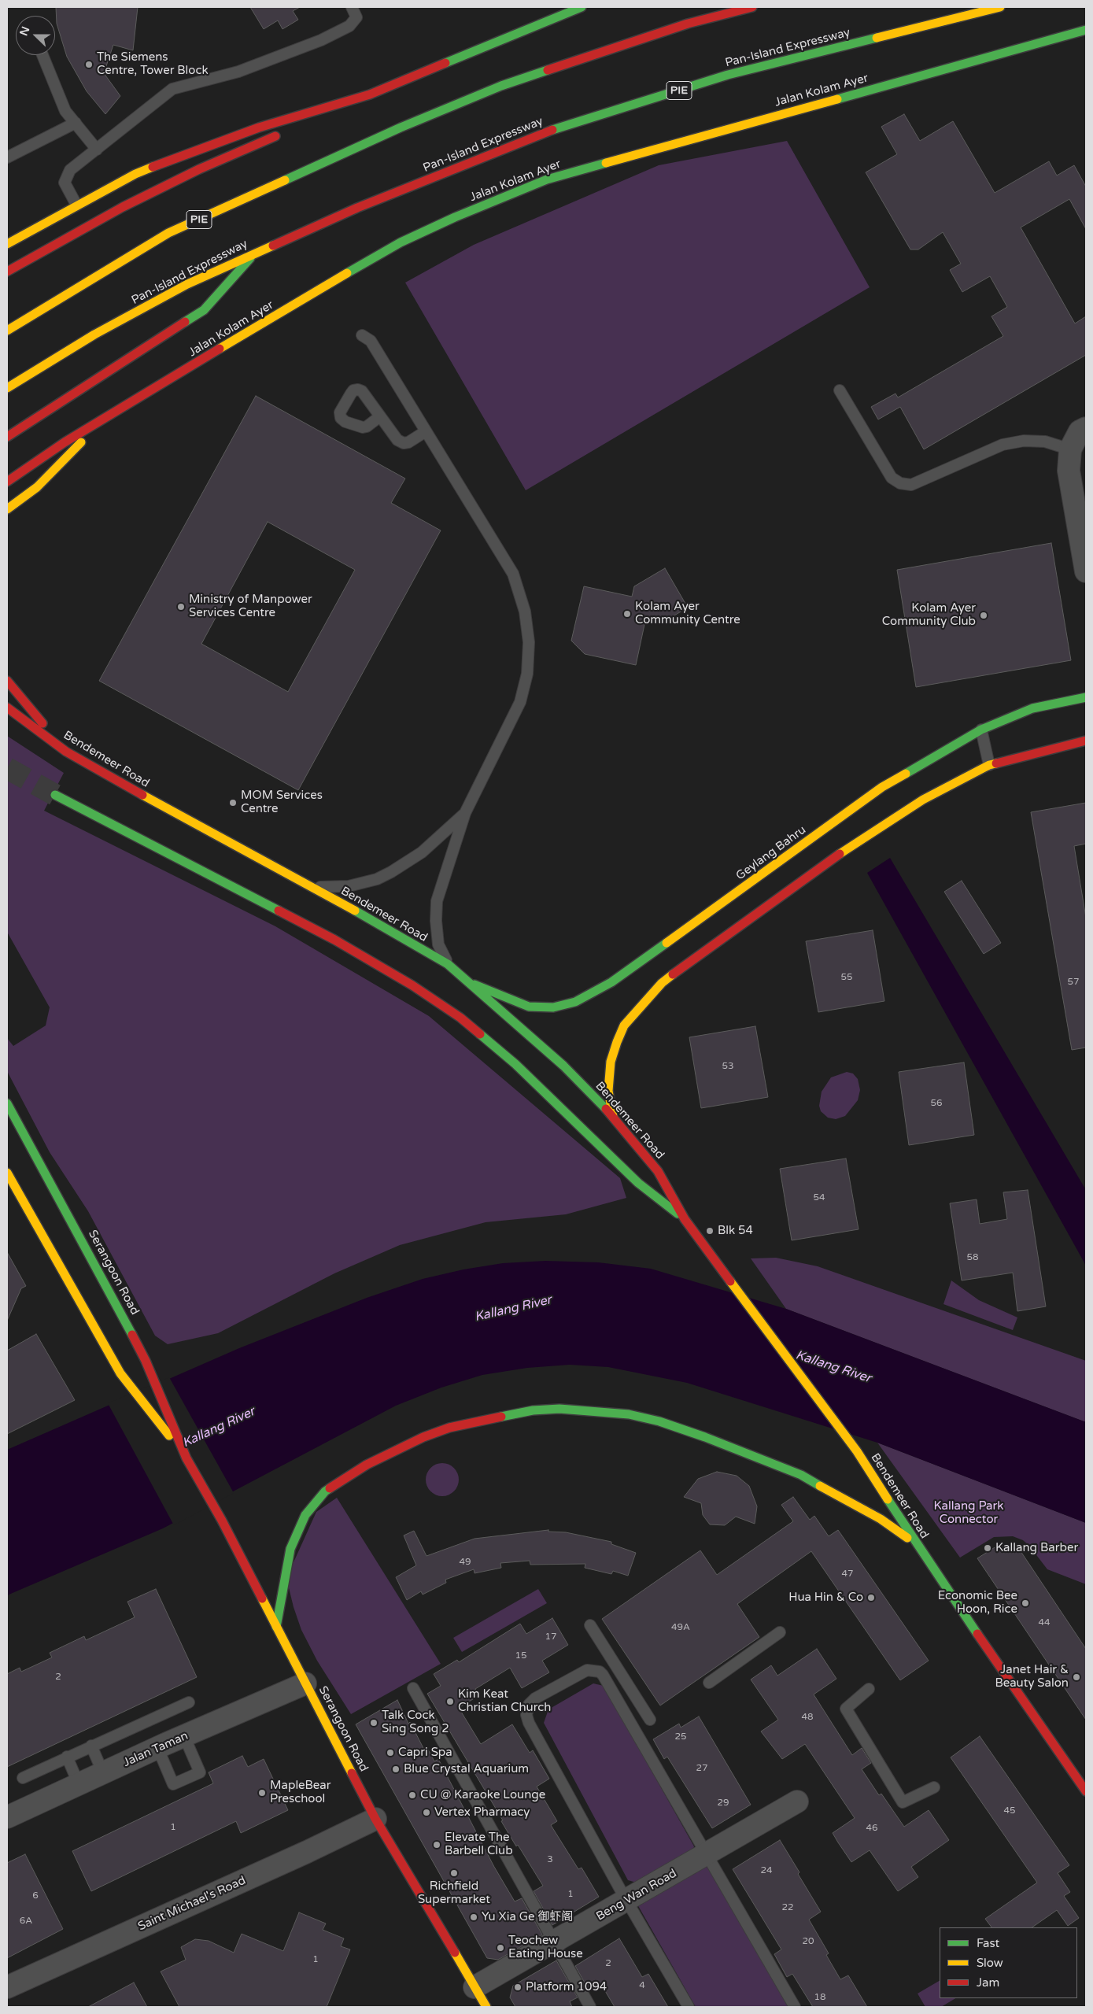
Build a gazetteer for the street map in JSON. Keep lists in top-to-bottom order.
{
  "streets": {
    "main road": [
      "Pan-Island Expressway",
      "PIE",
      "Jalan Kolam Ayer",
      "Bendemeer Road",
      "Geylang Bahru",
      "Serangoon Road"
    ],
    "street": ["Jalan Taman", "Beng Wan Road", "Saint Michael's Road"]
  },
  "crossings": [
    ["Bendemeer Road", "Geylang Bahru"],
    ["Serangoon Road", "Jalan Taman"],
    ["Serangoon Road", "Beng Wan Road"],
    ["Serangoon Road", "Saint Michael's Road"]
  ],
  "water": ["Kallang River"],
  "parks": ["Kallang Park Connector"],
  "places": [
    "The Siemens Centre, Tower Block",
    "Ministry of Manpower Services Centre",
    "Kolam Ayer Community Centre",
    "Kolam Ayer Community Club",
    "MOM Services Centre",
    "Blk 54",
    "Kallang Barber",
    "Hua Hin & Co",
    "Economic Bee Hoon, Rice",
    "Janet Hair & Beauty Salon",
    "Kim Keat Christian Church",
    "Talk Cock Sing Song 2",
    "Capri Spa",
    "Blue Crystal Aquarium",
    "MapleBear Preschool",
    "CU @ Karaoke Lounge",
    "Vertex Pharmacy",
    "Elevate The Barbell Club",
    "Richfield Supermarket",
    "Yu Xia Ge 御虾阁",
    "Teochew Eating House",
    "Platform 1094"
  ],
  "house_numbers": [
    "55",
    "57",
    "53",
    "56",
    "54",
    "58",
    "49",
    "47",
    "44",
    "49A",
    "17",
    "15",
    "2",
    "48",
    "25",
    "27",
    "29",
    "45",
    "1",
    "46",
    "3",
    "24",
    "1",
    "6",
    "22",
    "6A",
    "20",
    "1",
    "2",
    "4",
    "18"
  ],
  "legend": ["Fast", "Slow", "Jam"],
  "north": "left"
}
